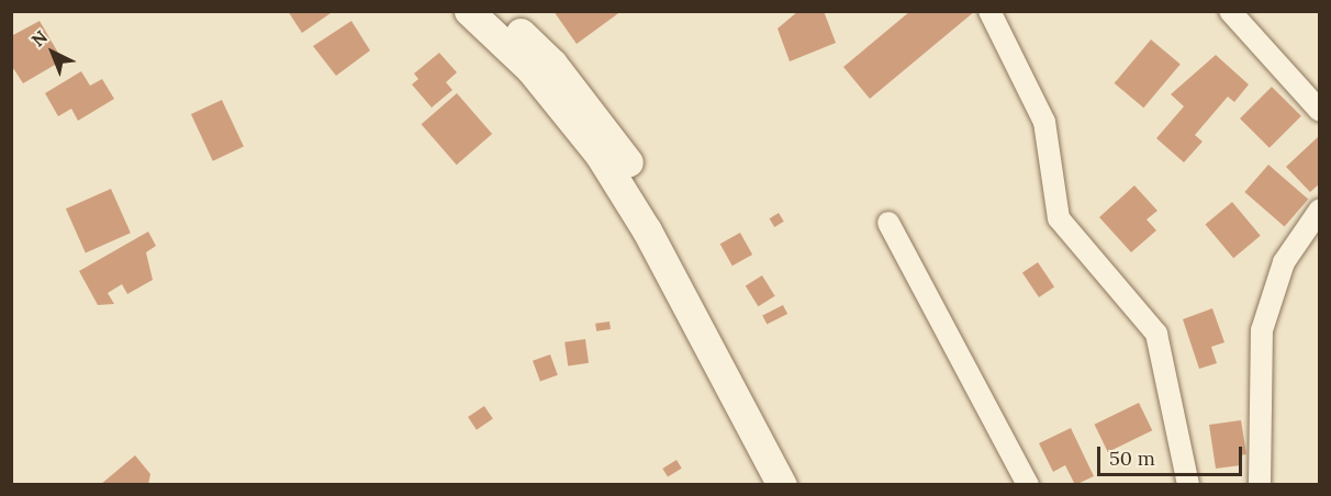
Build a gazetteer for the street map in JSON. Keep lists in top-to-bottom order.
{
  "scale_bar": "50 m",
  "north": "top left"
}
